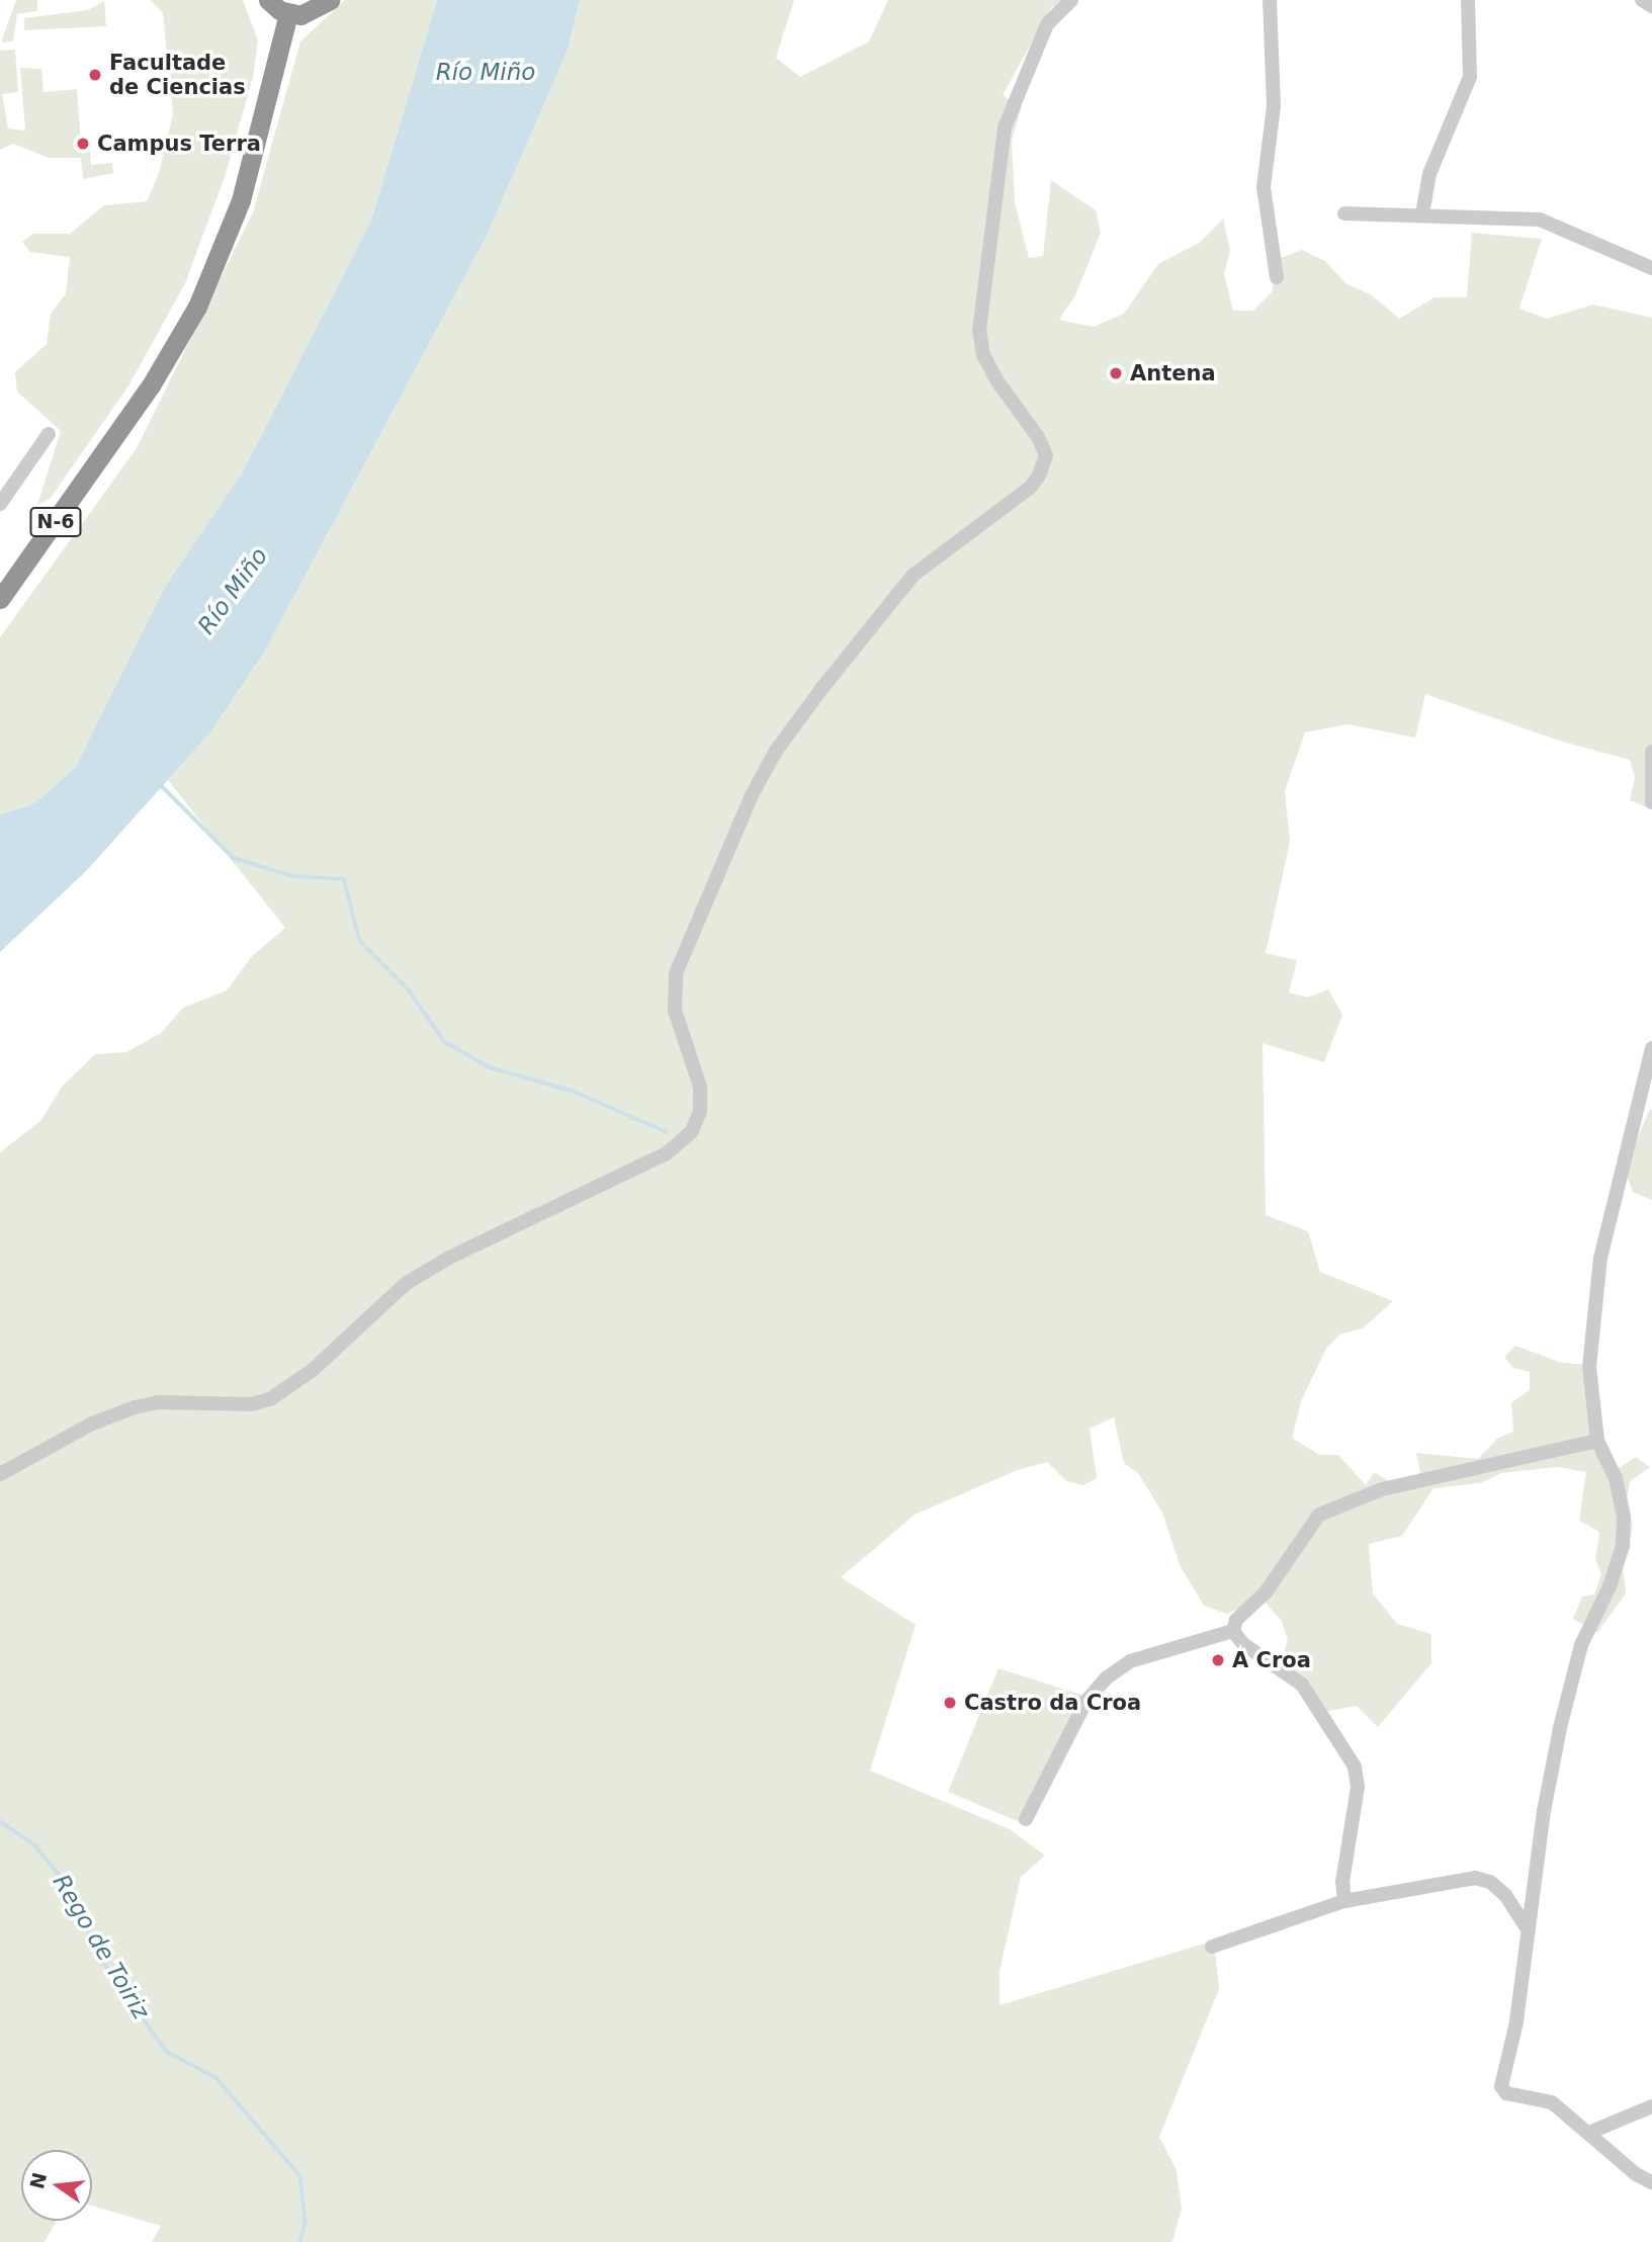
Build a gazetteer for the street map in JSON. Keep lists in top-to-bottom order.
{
  "streets": {
    "highway": ["N-6"]
  },
  "water": ["Río Miño", "Rego de Toiriz"],
  "places": [
    "Facultade de Ciencias",
    "Campus Terra",
    "Antena",
    "A Croa",
    "Castro da Croa"
  ],
  "north": "left"
}
